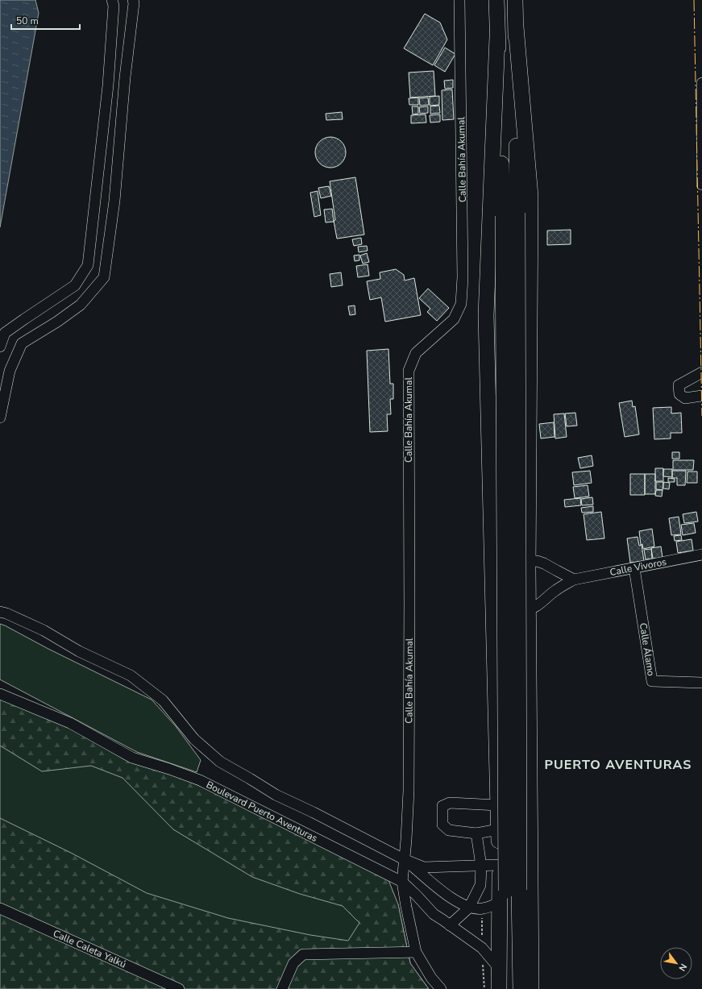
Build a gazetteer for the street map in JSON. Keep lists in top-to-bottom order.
{
  "streets": {
    "street": [
      "Calle Bahía Akumal",
      "Calle Vivoros",
      "Calle Álamo",
      "Boulevard Puerto Aventuras",
      "Calle Caleta Yalkú"
    ]
  },
  "crossings": [
    ["Calle Bahía Akumal", "Boulevard Puerto Aventuras"],
    ["Calle Vivoros", "Calle Álamo"]
  ],
  "districts": ["PUERTO AVENTURAS"],
  "scale_bar": "50 m",
  "north": "bottom right"
}
